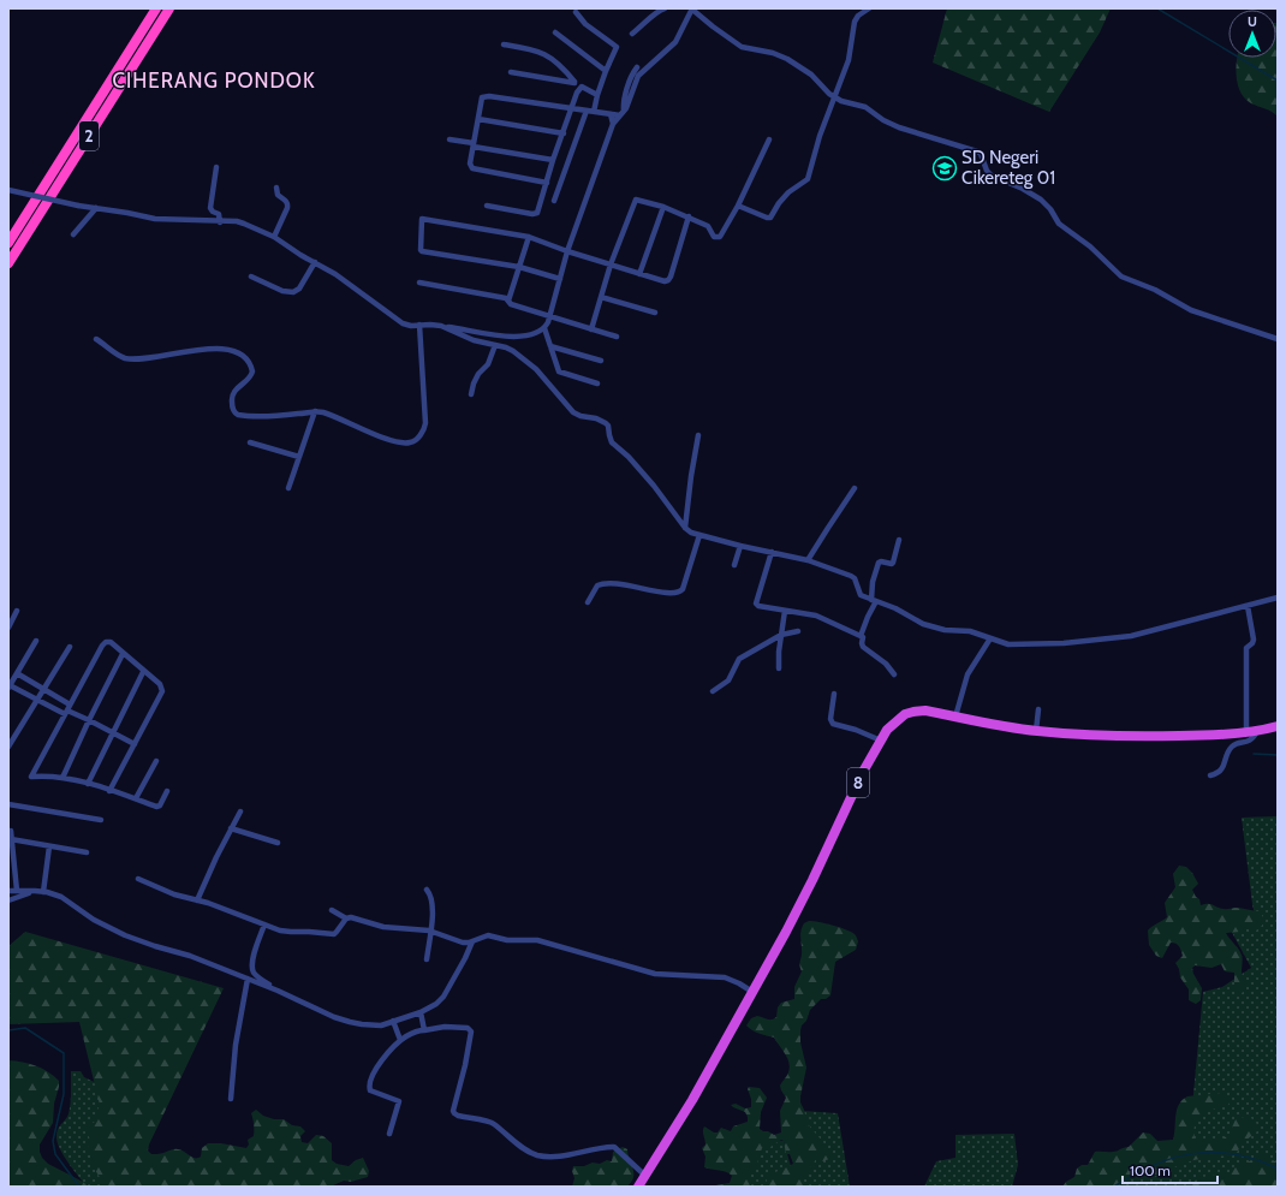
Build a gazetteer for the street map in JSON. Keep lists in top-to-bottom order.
{
  "streets": {
    "highway": ["2", "8"]
  },
  "districts": ["CIHERANG PONDOK"],
  "places": {
    "school or university": ["SD Negeri Cikereteg 01"]
  },
  "scale_bar": "100 m",
  "north": "top"
}
